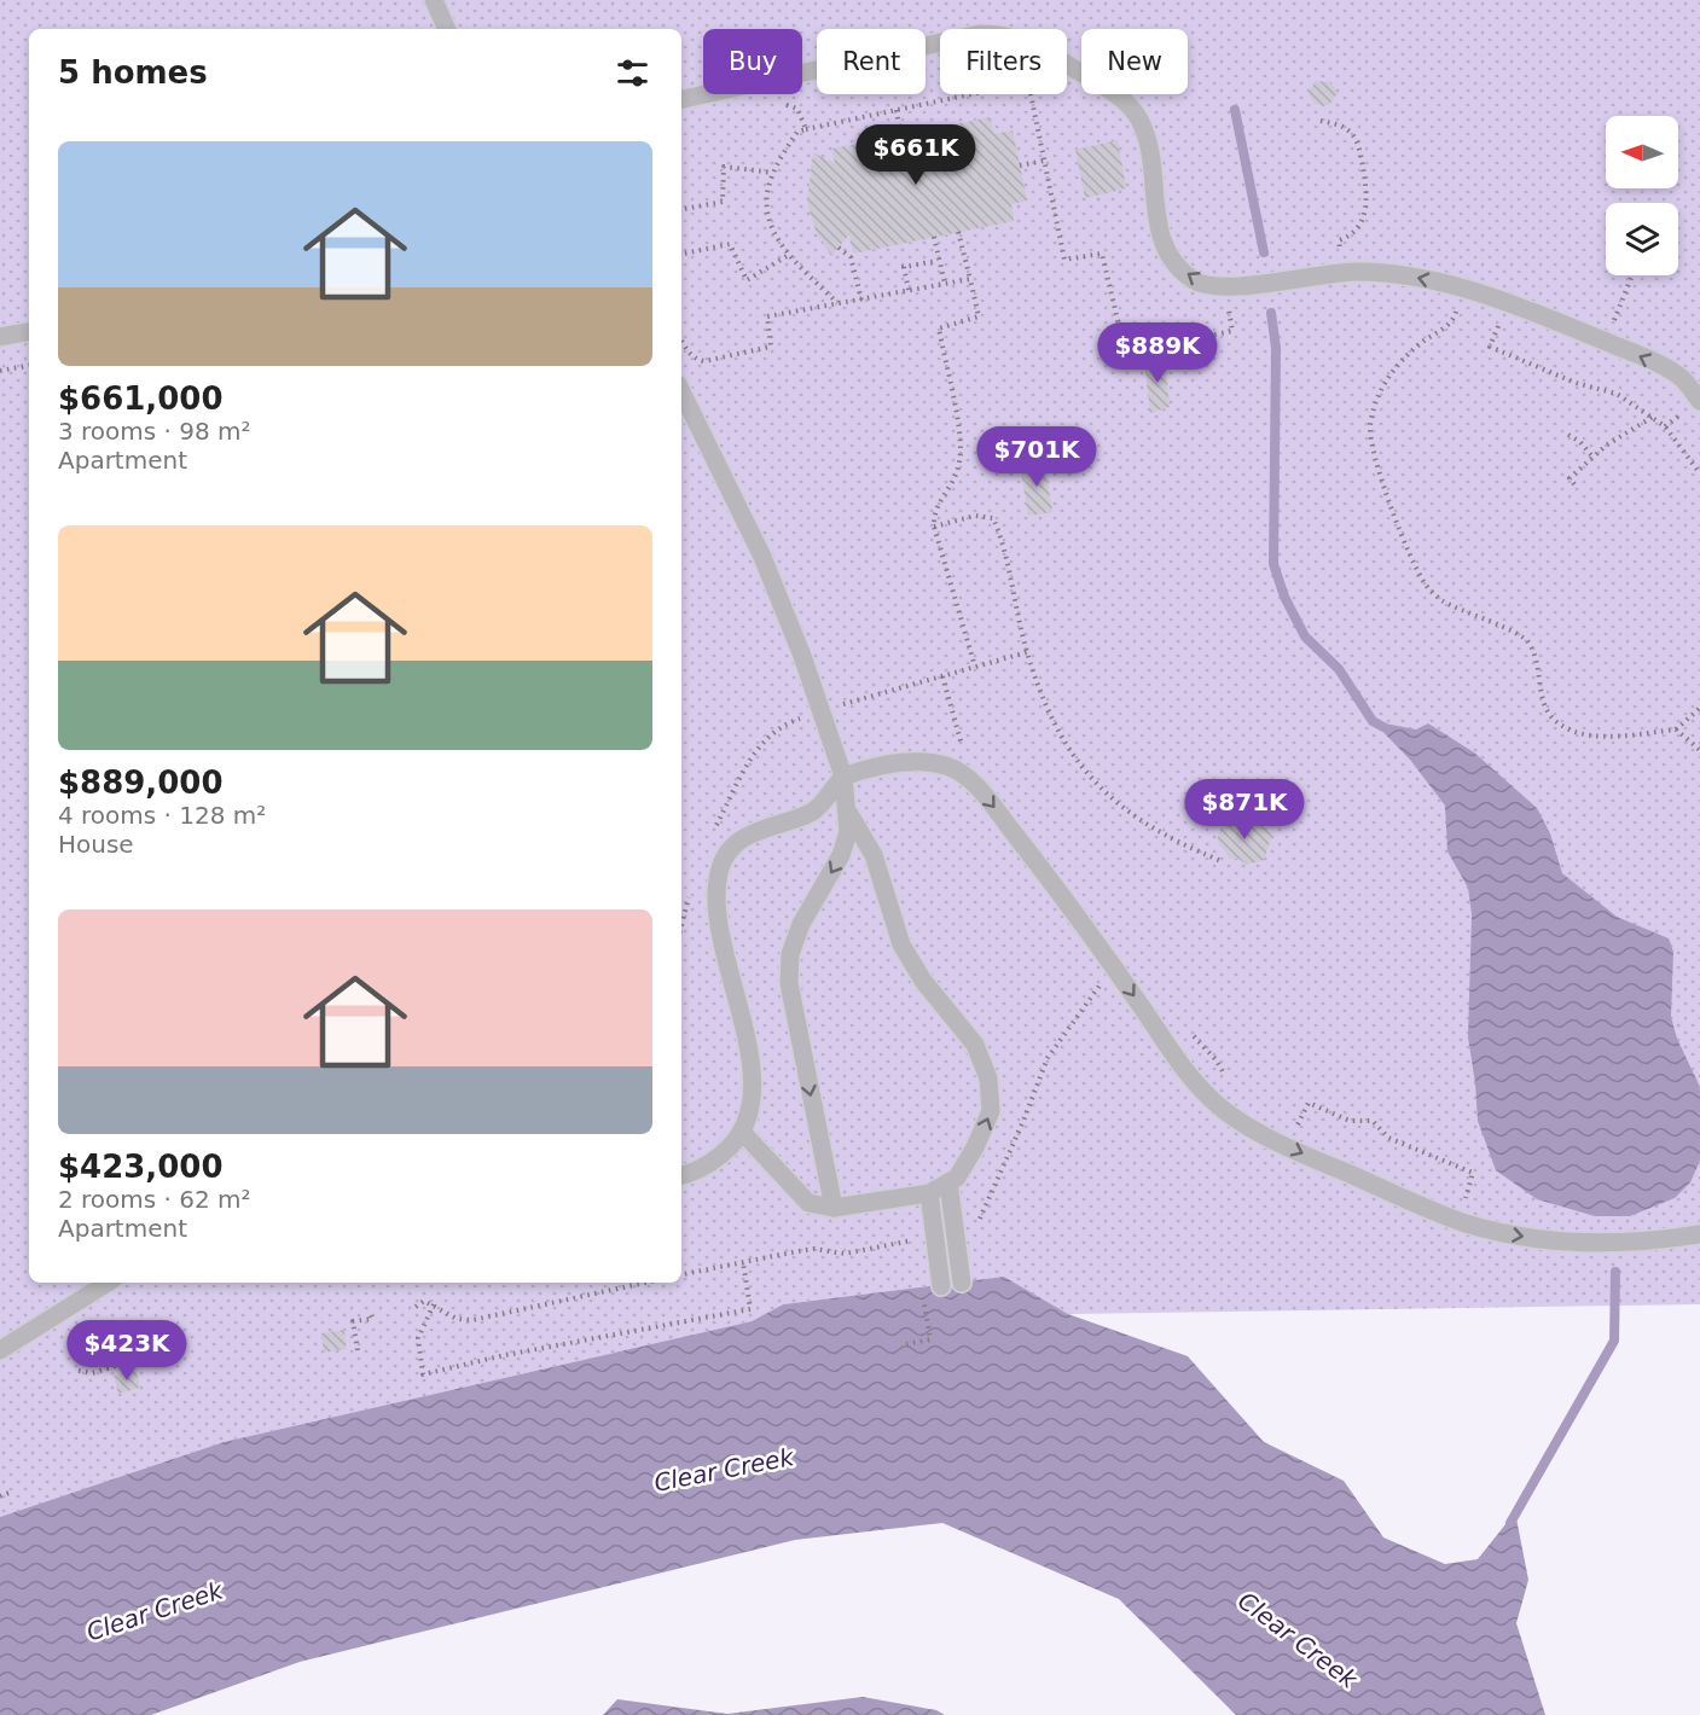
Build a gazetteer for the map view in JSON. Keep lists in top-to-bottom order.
{
  "water": ["Clear Creek"],
  "north": "left",
  "page": {
    "chip": [
      "Buy",
      "Rent",
      "Filters",
      "New"
    ],
    "heading": "5 homes",
    "list": [
      {
        "name": "$661,000",
        "note": "3 rooms · 98 m² · Apartment"
      },
      {
        "name": "$889,000",
        "note": "4 rooms · 128 m² · House"
      },
      {
        "name": "$423,000",
        "note": "2 rooms · 62 m² · Apartment"
      }
    ],
    "price": [
      "$661K",
      "$889K",
      "$701K",
      "$871K",
      "$423K"
    ]
  }
}
